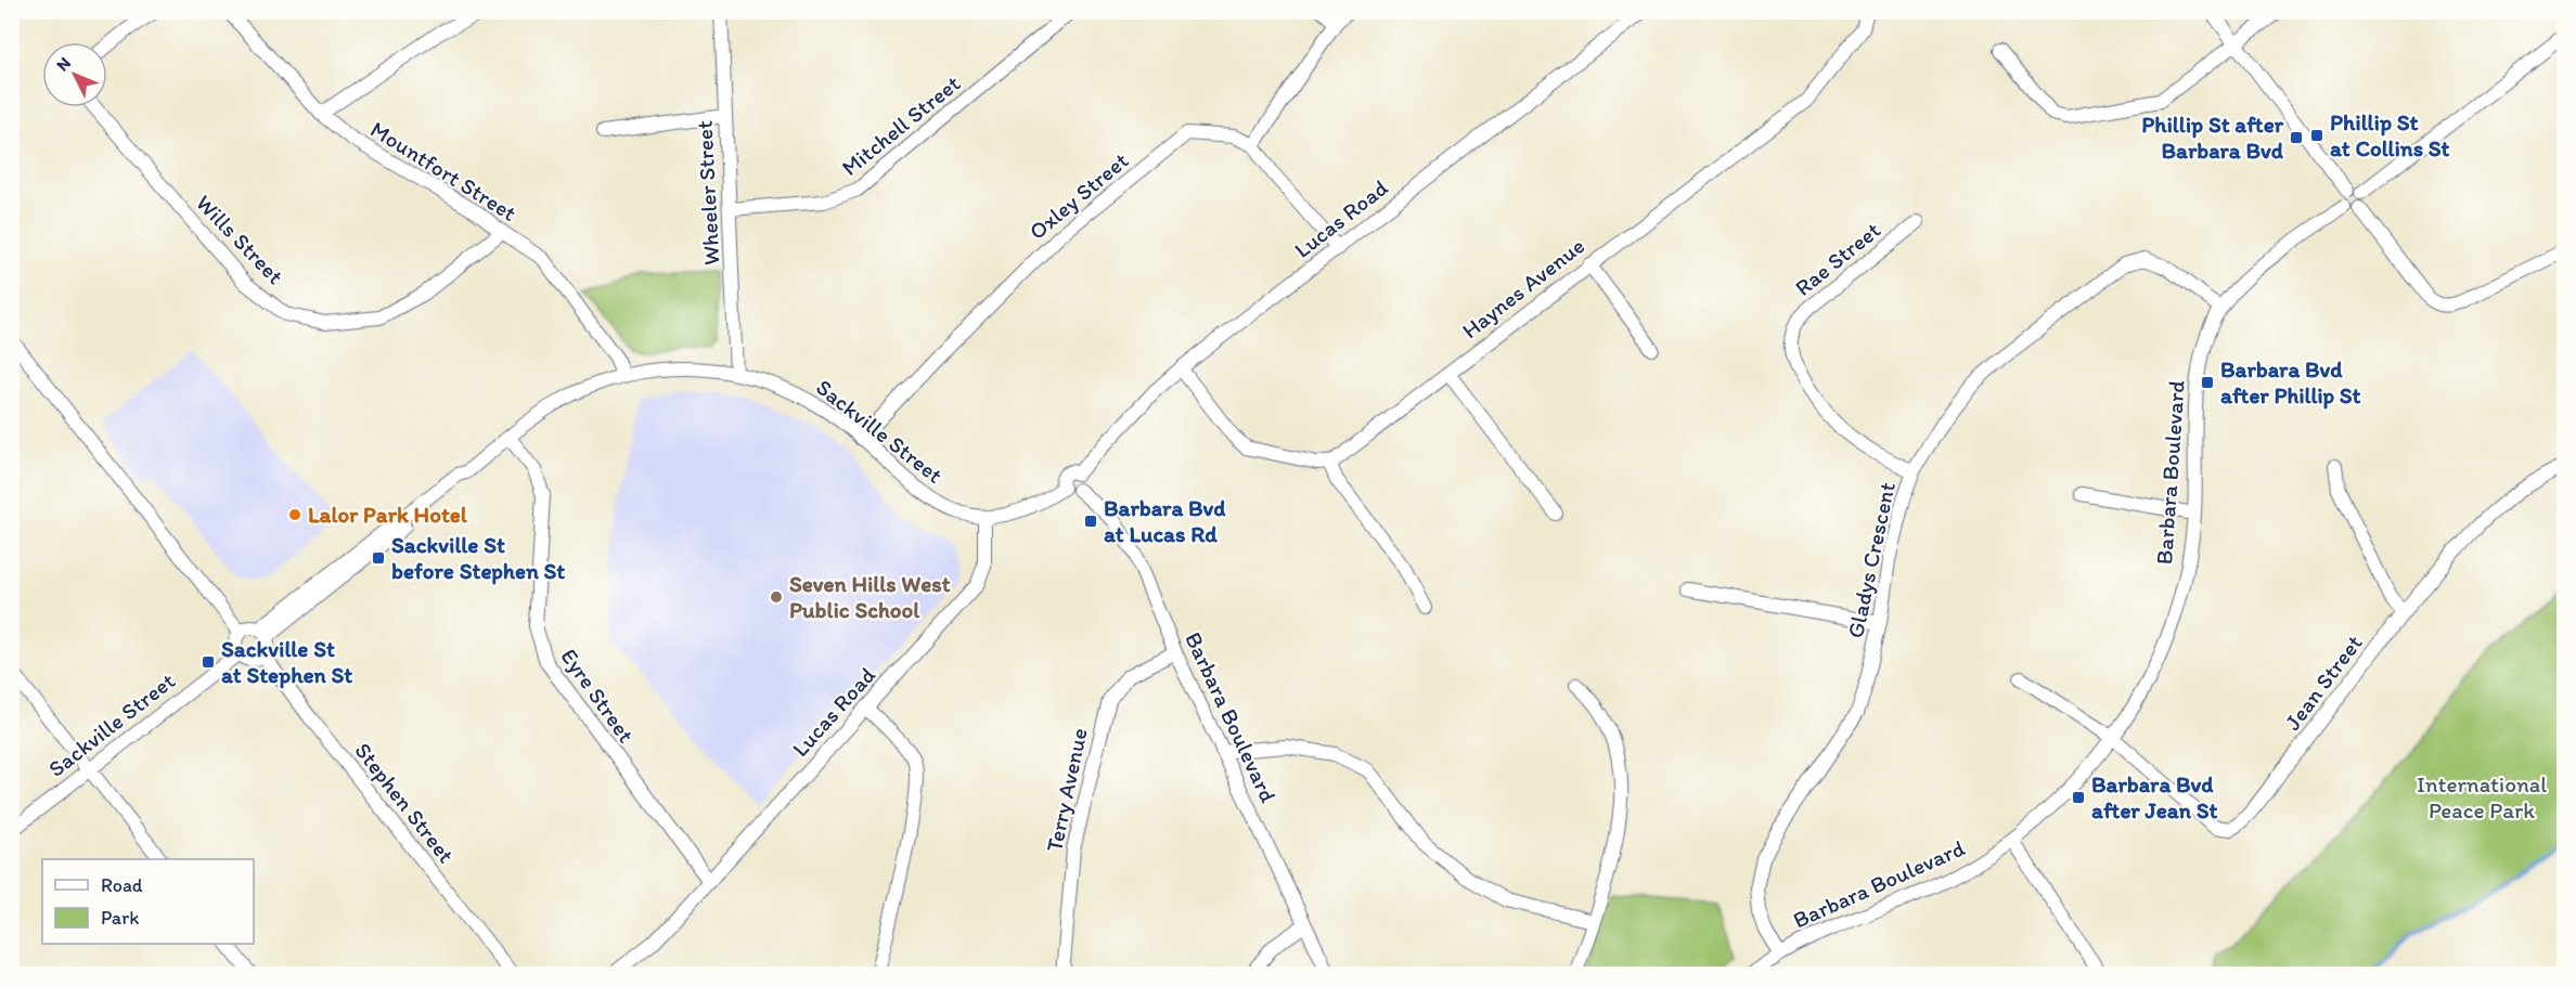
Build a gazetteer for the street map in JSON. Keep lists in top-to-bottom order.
{
  "streets": {
    "street": [
      "Mitchell Street",
      "Mountfort Street",
      "Wheeler Street",
      "Oxley Street",
      "Lucas Road",
      "Wills Street",
      "Rae Street",
      "Haynes Avenue",
      "Sackville Street",
      "Barbara Boulevard",
      "Gladys Crescent",
      "Jean Street",
      "Eyre Street",
      "Terry Avenue",
      "Stephen Street"
    ]
  },
  "crossings": [
    ["Mitchell Street", "Wheeler Street"],
    ["Mountfort Street", "Wills Street"],
    ["Mountfort Street", "Sackville Street"],
    ["Wheeler Street", "Sackville Street"],
    ["Oxley Street", "Sackville Street"],
    ["Lucas Road", "Sackville Street"],
    ["Lucas Road", "Barbara Boulevard"],
    ["Lucas Road", "Eyre Street"],
    ["Rae Street", "Gladys Crescent"],
    ["Sackville Street", "Eyre Street"],
    ["Sackville Street", "Stephen Street"],
    ["Barbara Boulevard", "Gladys Crescent"],
    ["Barbara Boulevard", "Jean Street"],
    ["Barbara Boulevard", "Terry Avenue"]
  ],
  "parks": ["International Peace Park"],
  "places": {
    "transit": [
      "Phillip St at Collins St",
      "Phillip St after Barbara Bvd",
      "Barbara Bvd after Phillip St",
      "Barbara Bvd at Lucas Rd",
      "Sackville St before Stephen St",
      "Sackville St at Stephen St",
      "Barbara Bvd after Jean St"
    ],
    "other": ["Lalor Park Hotel", "Seven Hills West Public School"]
  },
  "legend": ["Road", "Park"],
  "north": "top left"
}
